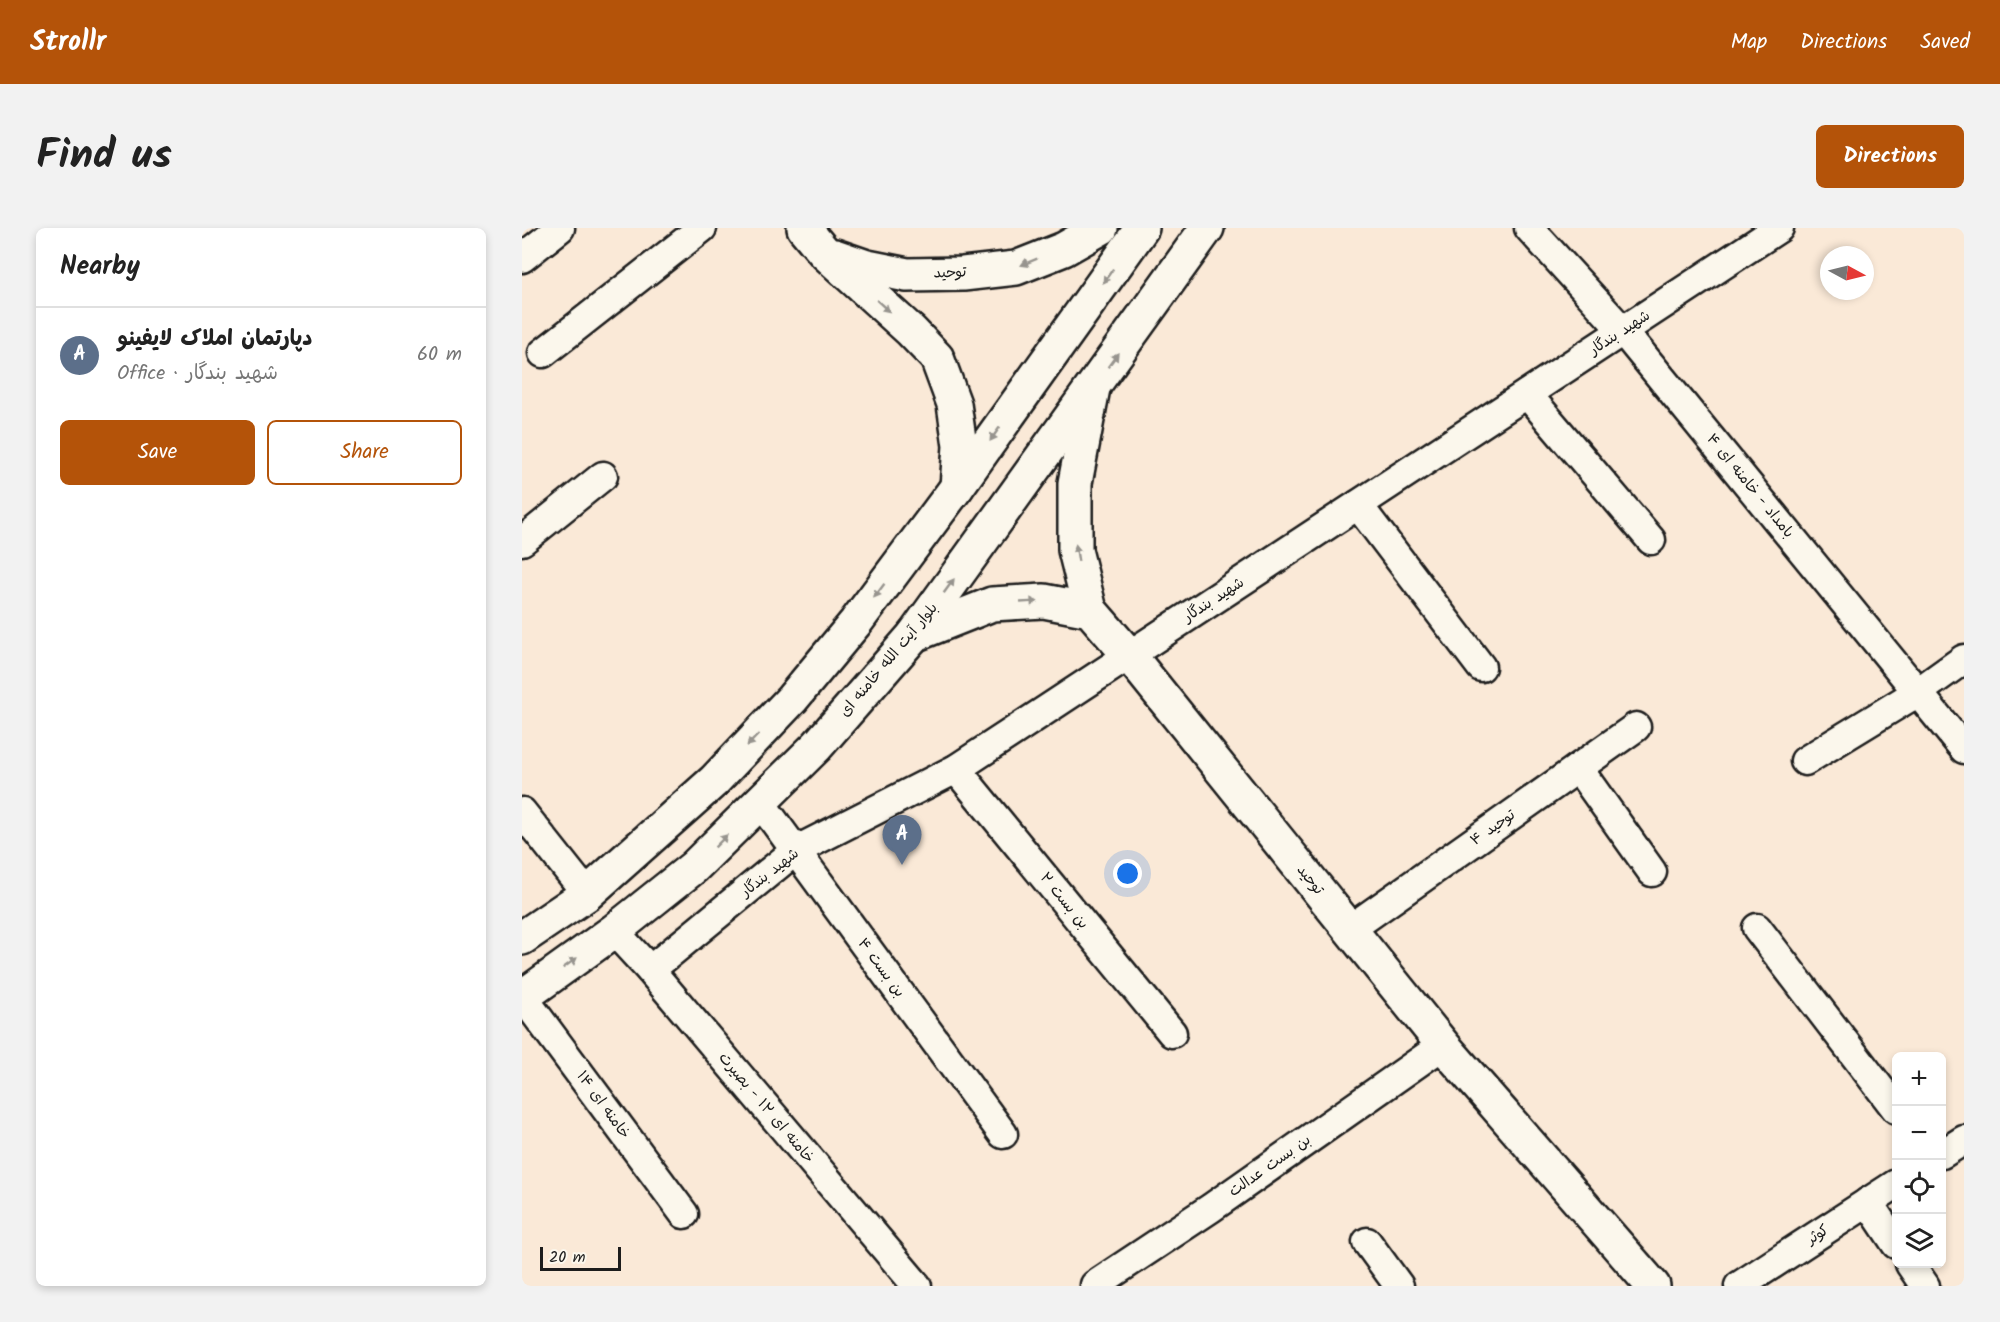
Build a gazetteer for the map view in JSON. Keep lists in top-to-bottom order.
{
  "streets": {
    "main road": ["توحید", "بلوار آیت الله خامنه ای"],
    "street": [
      "شهید بندگار",
      "بامداد - خامنه ای ۴",
      "توحید ۴",
      "بن بست ۲",
      "بن بست ۴",
      "خامنه ای ۱۴",
      "خامنه ای ۱۲ - بصیرت",
      "بن بست عدالت",
      "کوثر"
    ]
  },
  "crossings": [
    ["توحید", "شهید بندگار"],
    ["توحید", "توحید ۴"],
    ["توحید", "بن بست عدالت"],
    ["شهید بندگار", "بامداد - خامنه ای ۴"],
    ["شهید بندگار", "بن بست ۲"],
    ["شهید بندگار", "بن بست ۴"],
    ["شهید بندگار", "خامنه ای ۱۲ - بصیرت"],
    ["بلوار آیت الله خامنه ای", "بن بست ۴"],
    ["بلوار آیت الله خامنه ای", "خامنه ای ۱۴"],
    ["بلوار آیت الله خامنه ای", "خامنه ای ۱۲ - بصیرت"]
  ],
  "scale_bar": "20 m",
  "north": "right",
  "page": {
    "header": "Strollr",
    "nav": ["Map", "Directions", "Saved"],
    "title": "Find us",
    "buttons": [
      "Directions",
      ["Save", "Share"]
    ],
    "heading": "Nearby",
    "list": [
      {
        "mark": "A",
        "name": "دپارتمان املاک لایفینو",
        "note": "Office · شهید بندگار",
        "value": "60 m"
      }
    ],
    "pins": "A",
    "map_buttons": ["+", "−"],
    "scale": "20 m"
  }
}
